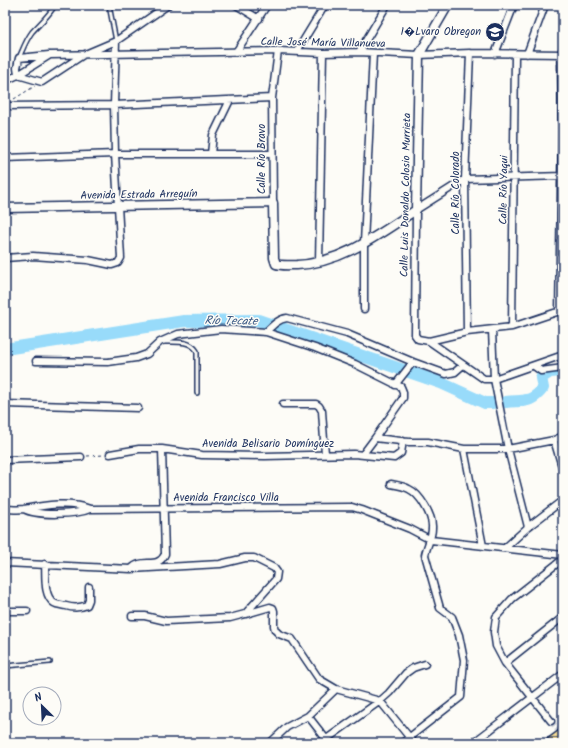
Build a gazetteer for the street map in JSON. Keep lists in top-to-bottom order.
{
  "streets": {
    "street": [
      "Calle José María Villanueva",
      "Calle Río Bravo",
      "Calle Río Yaqui",
      "Calle Río Colorado",
      "Avenida Estrada Arreguín",
      "Calle Luis Donaldo Colosio Murrieta",
      "Avenida Belisario Domínguez",
      "Avenida Francisco Villa"
    ]
  },
  "crossings": [
    ["Calle José María Villanueva", "Calle Río Bravo"],
    ["Calle José María Villanueva", "Calle Río Yaqui"],
    ["Calle José María Villanueva", "Calle Río Colorado"],
    ["Calle José María Villanueva", "Calle Luis Donaldo Colosio Murrieta"],
    ["Calle Río Bravo", "Avenida Estrada Arreguín"]
  ],
  "water": ["Río Tecate"],
  "places": {
    "school or university": ["I�Lvaro Obregon"]
  },
  "north": "top left"
}
